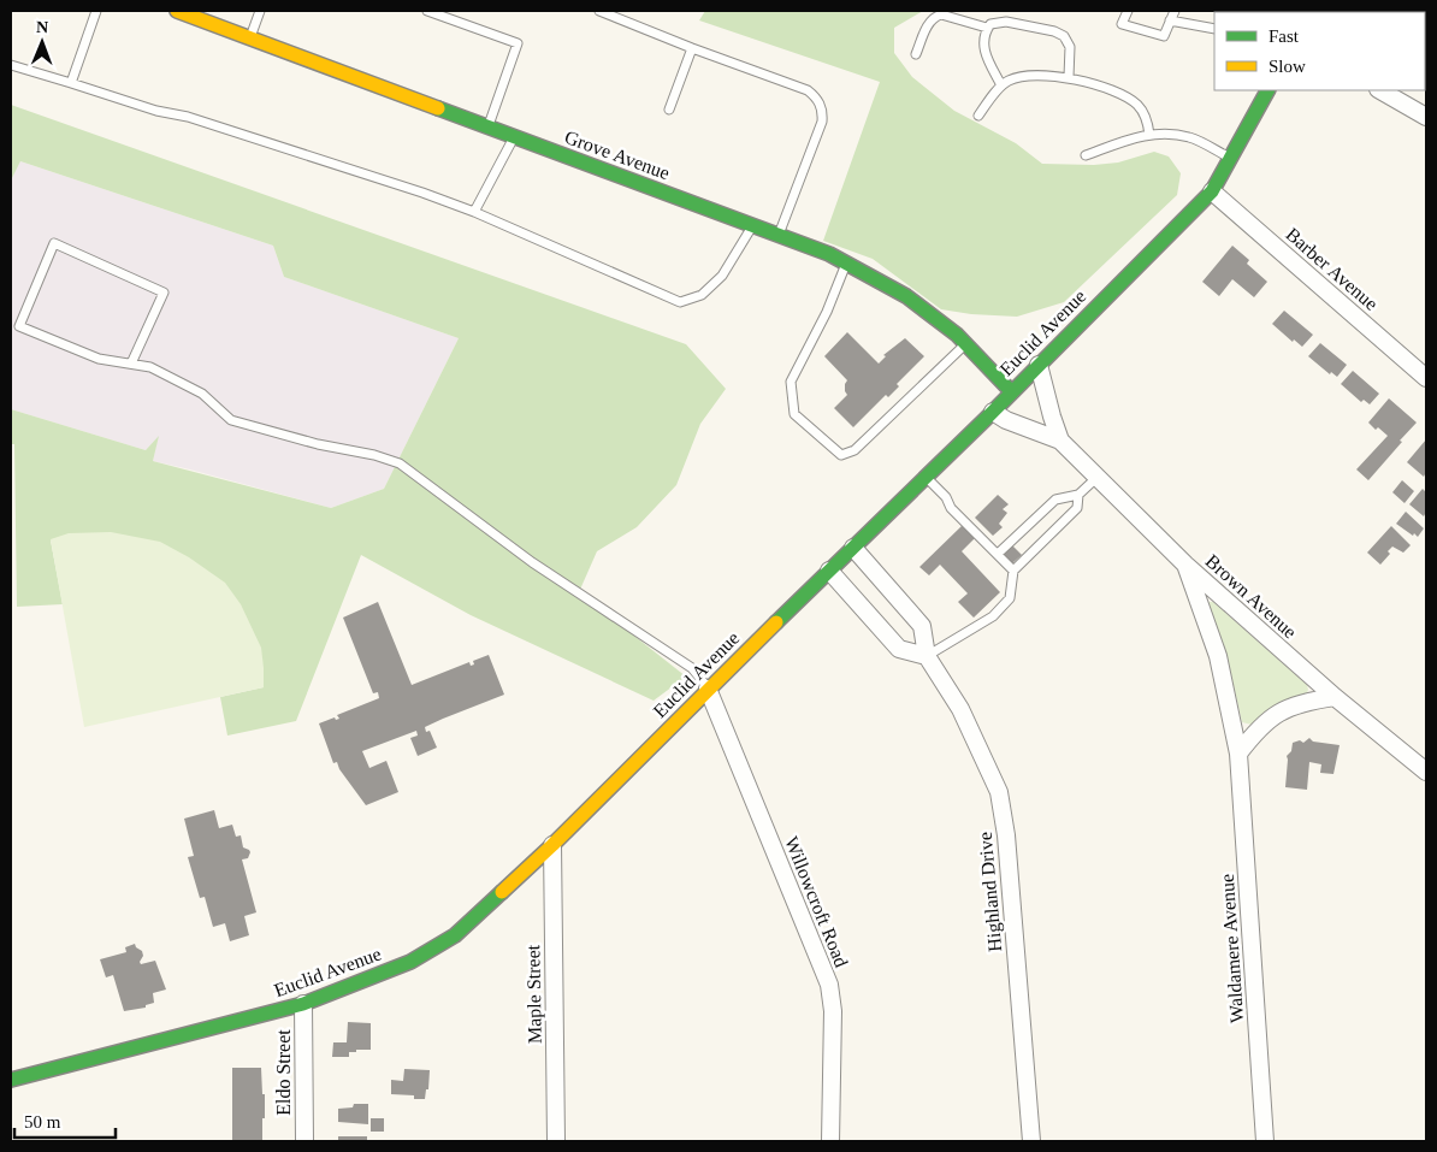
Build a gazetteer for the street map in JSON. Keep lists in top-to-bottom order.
{
  "streets": {
    "main road": ["Grove Avenue", "Euclid Avenue"],
    "street": [
      "Barber Avenue",
      "Brown Avenue",
      "Highland Drive",
      "Willowcroft Road",
      "Waldamere Avenue",
      "Maple Street",
      "Eldo Street"
    ]
  },
  "crossings": [
    ["Grove Avenue", "Euclid Avenue"],
    ["Barber Avenue", "Euclid Avenue"],
    ["Euclid Avenue", "Brown Avenue"],
    ["Euclid Avenue", "Highland Drive"],
    ["Euclid Avenue", "Willowcroft Road"],
    ["Euclid Avenue", "Maple Street"],
    ["Euclid Avenue", "Eldo Street"],
    ["Brown Avenue", "Waldamere Avenue"]
  ],
  "legend": ["Fast", "Slow"],
  "scale_bar": "50 m",
  "north": "top"
}
